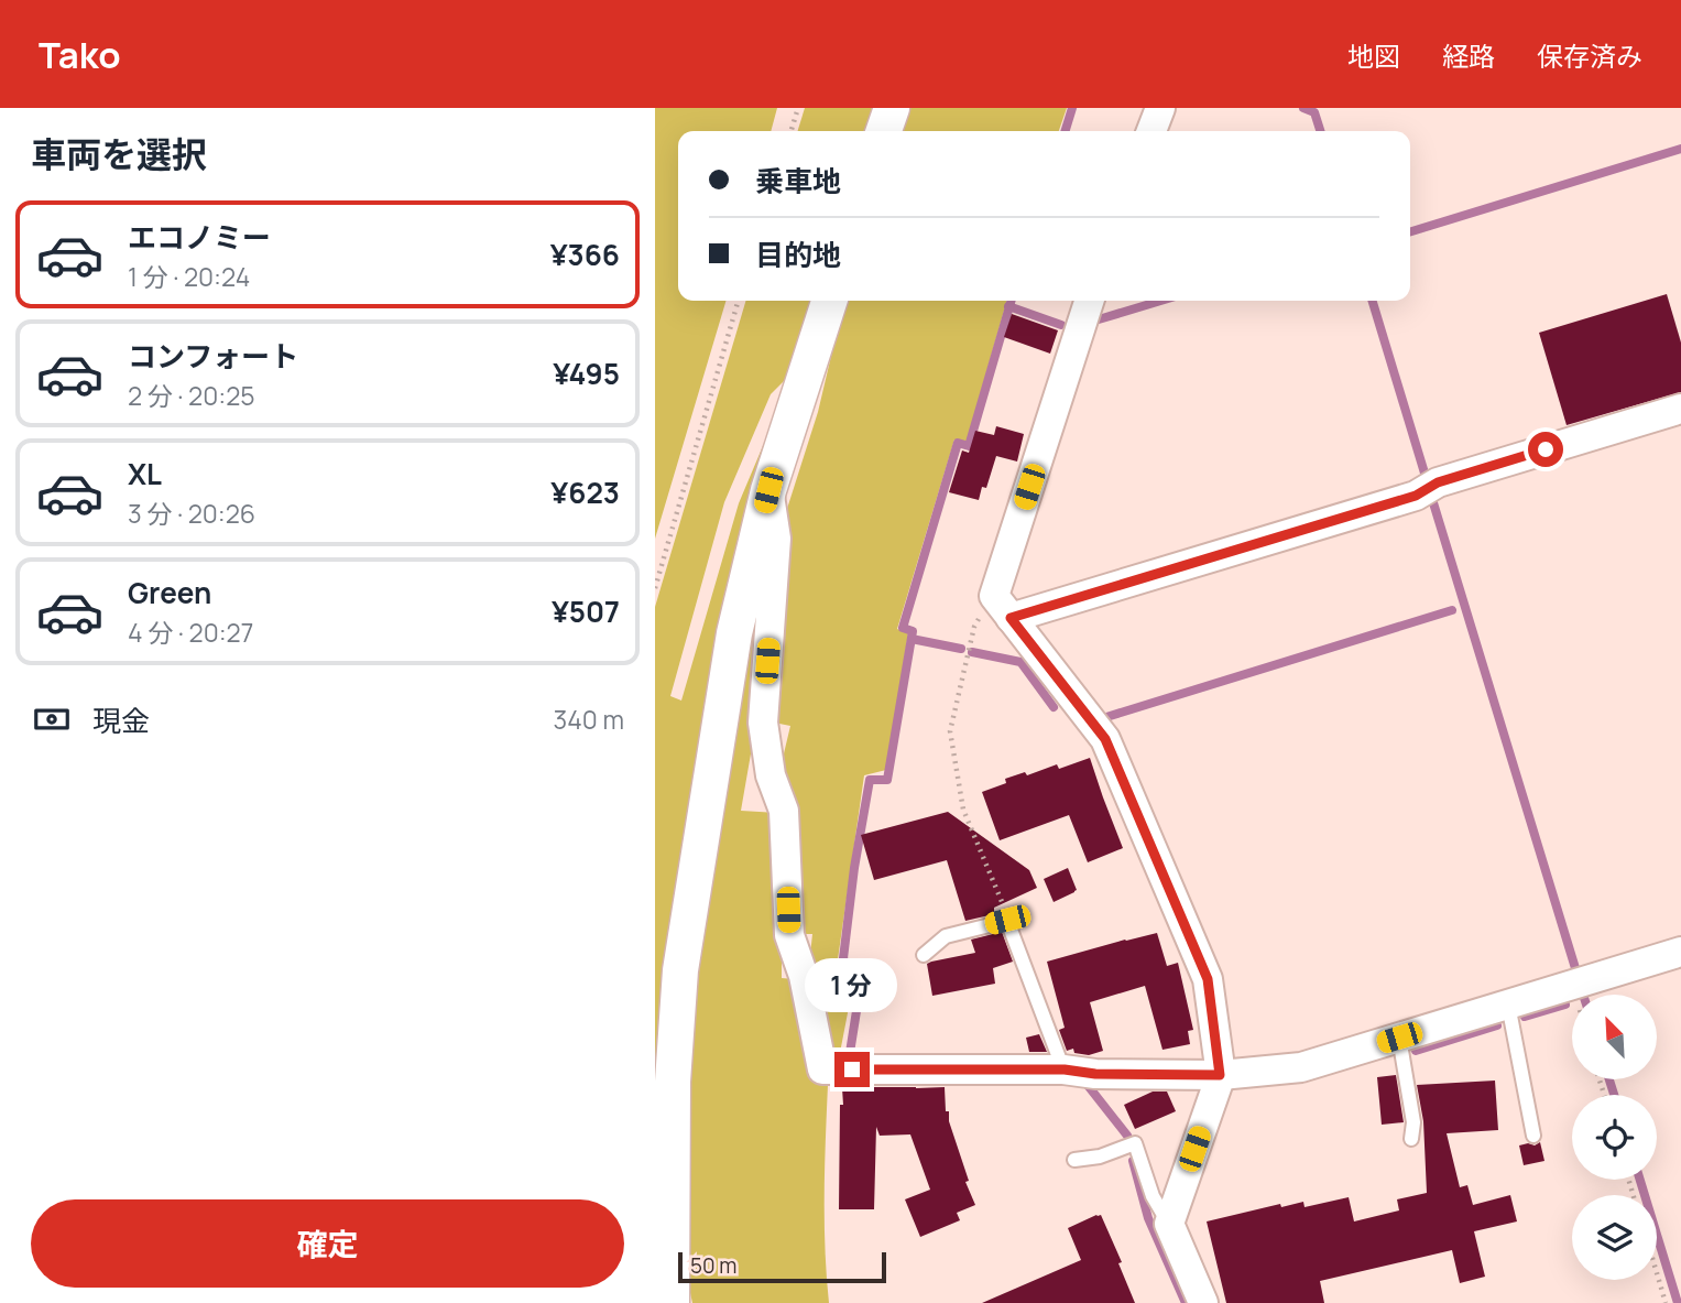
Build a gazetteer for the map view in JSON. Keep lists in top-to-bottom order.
{
  "scale_bar": "50 m",
  "north": "top left",
  "page": {
    "header": "Tako",
    "nav": ["地図", "経路", "保存済み"],
    "heading": "車両を選択",
    "banner": ["乗車地", "目的地"],
    "list": [
      {
        "name": "エコノミー",
        "note": "1 分 · 20:24",
        "value": "¥366"
      },
      {
        "name": "コンフォート",
        "note": "2 分 · 20:25",
        "value": "¥495"
      },
      {
        "name": "XL",
        "note": "3 分 · 20:26",
        "value": "¥623"
      },
      {
        "name": "Green",
        "note": "4 分 · 20:27",
        "value": "¥507"
      }
    ],
    "pay": ["現金", "340 m"],
    "bubble": "1 分",
    "buttons": "確定",
    "scale": "50 m"
  }
}
